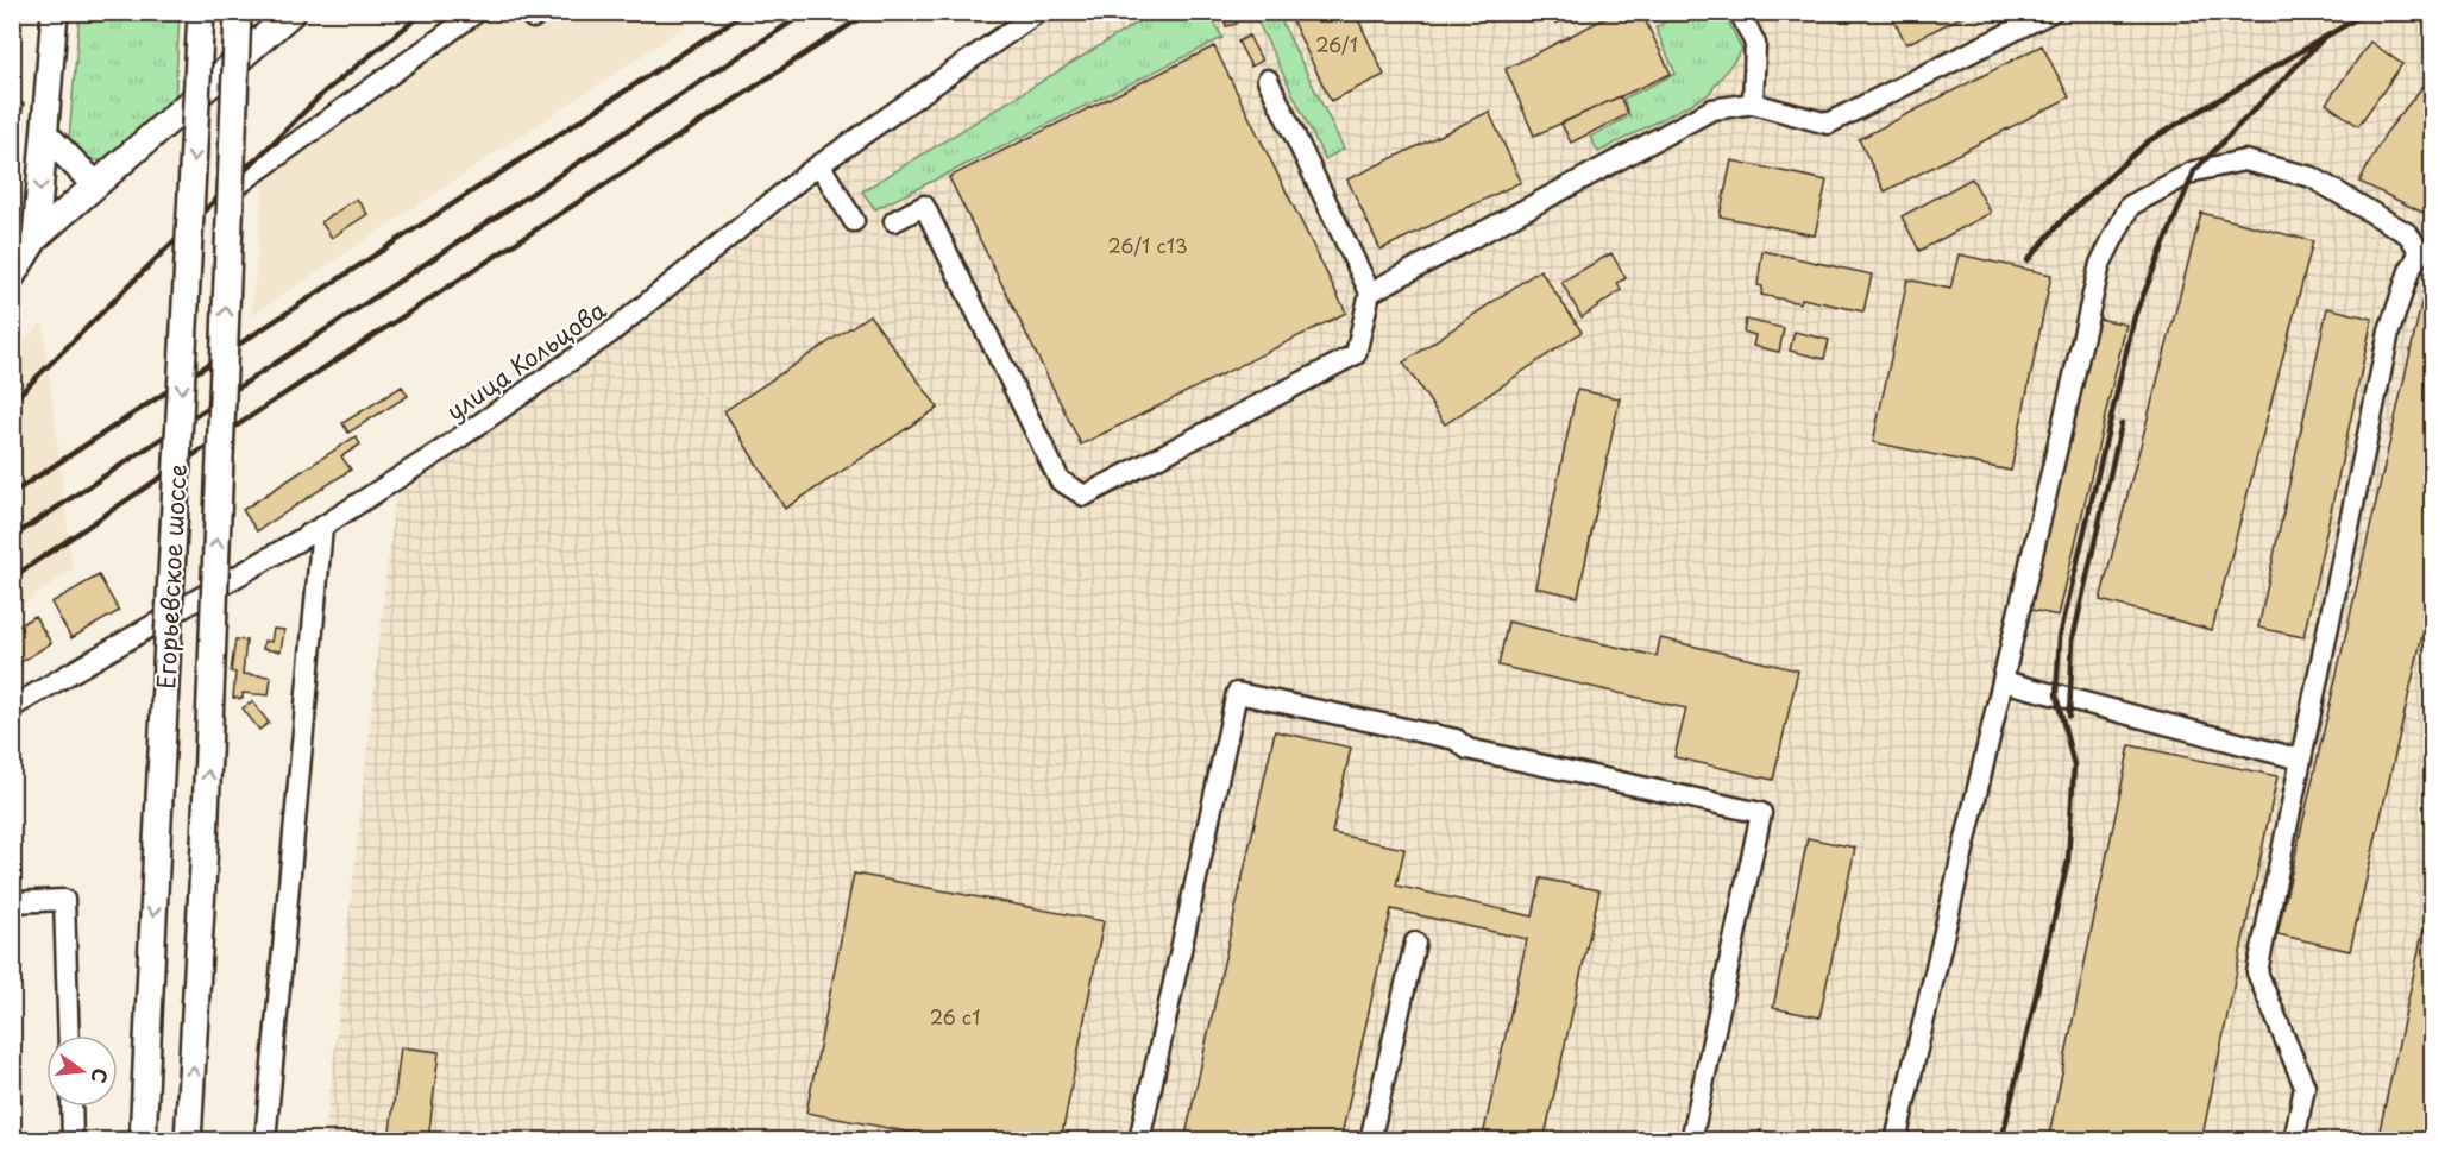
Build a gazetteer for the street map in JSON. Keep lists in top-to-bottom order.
{
  "streets": {
    "main road": ["Егорьевское шоссе"],
    "street": ["улица Кольцова"]
  },
  "house_numbers": ["26/1", "26/1 с13", "26 с1"],
  "north": "right"
}
